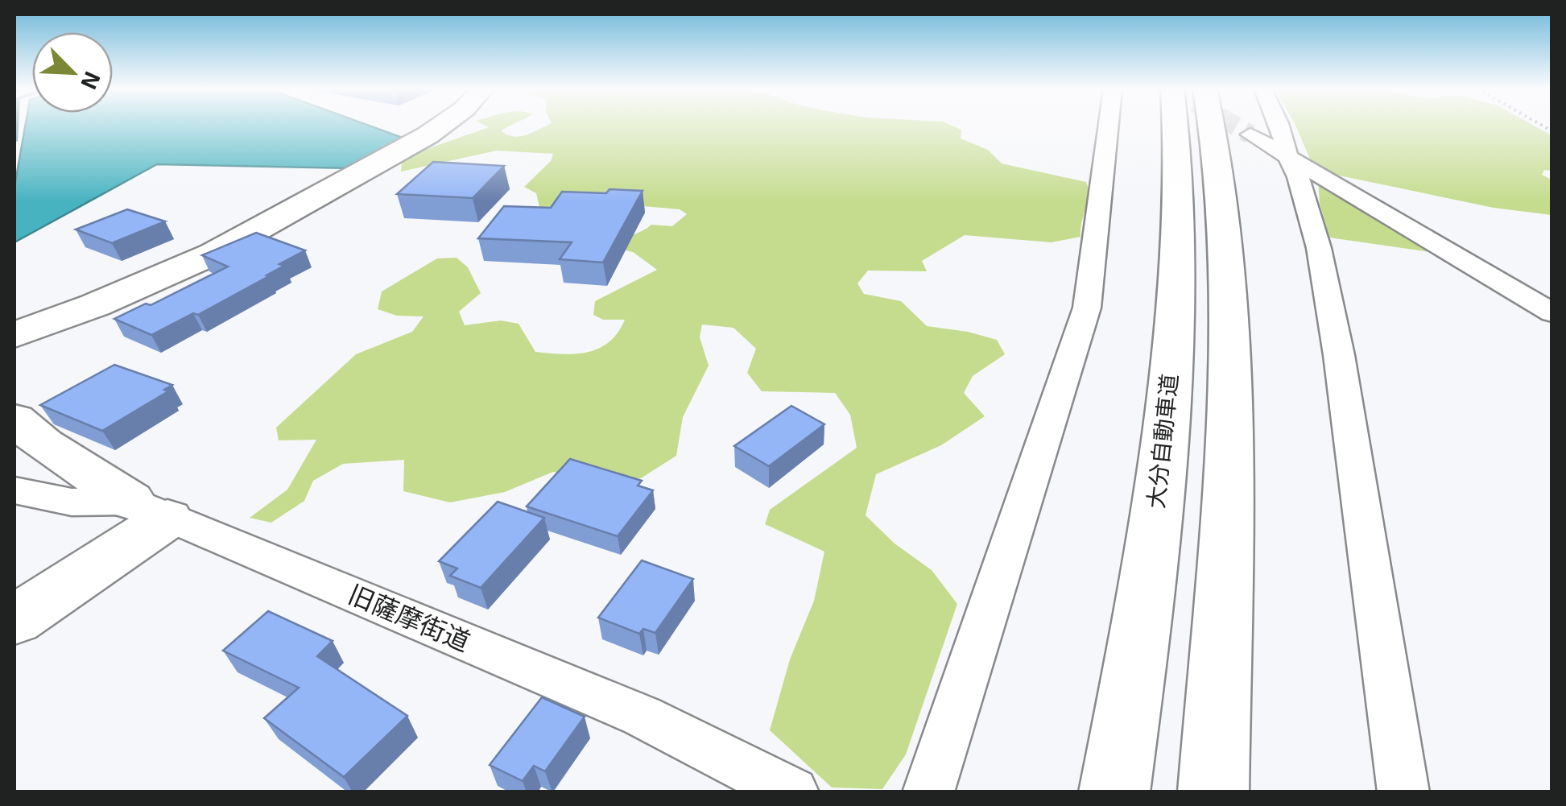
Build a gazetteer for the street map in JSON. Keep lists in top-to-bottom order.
{
  "streets": {
    "main road": ["大分自動車道"],
    "street": ["旧薩摩街道"]
  },
  "north": "bottom right"
}
